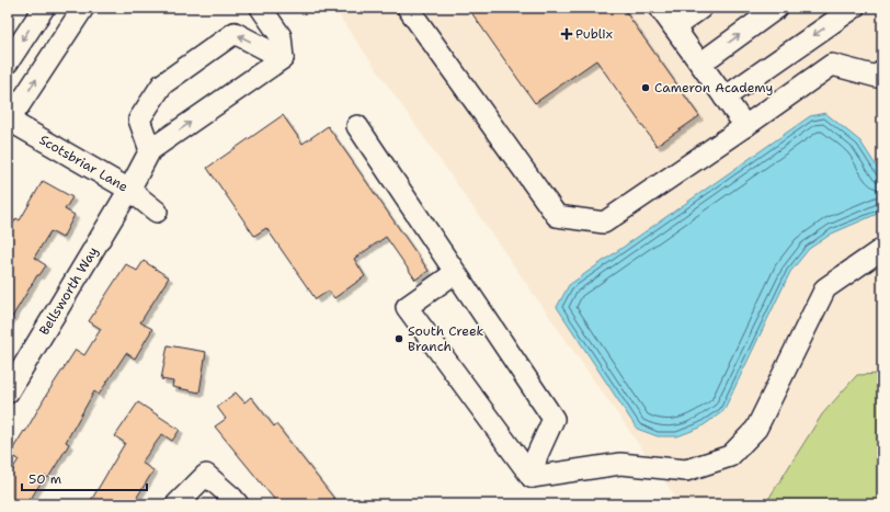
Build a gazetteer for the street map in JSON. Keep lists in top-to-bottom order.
{
  "streets": {
    "street": ["Scotsbriar Lane", "Bellsworth Way"]
  },
  "crossings": [
    ["Scotsbriar Lane", "Bellsworth Way"]
  ],
  "places": {
    "health": ["Publix"],
    "other": ["Cameron Academy", "South Creek Branch"]
  },
  "scale_bar": "50 m"
}
